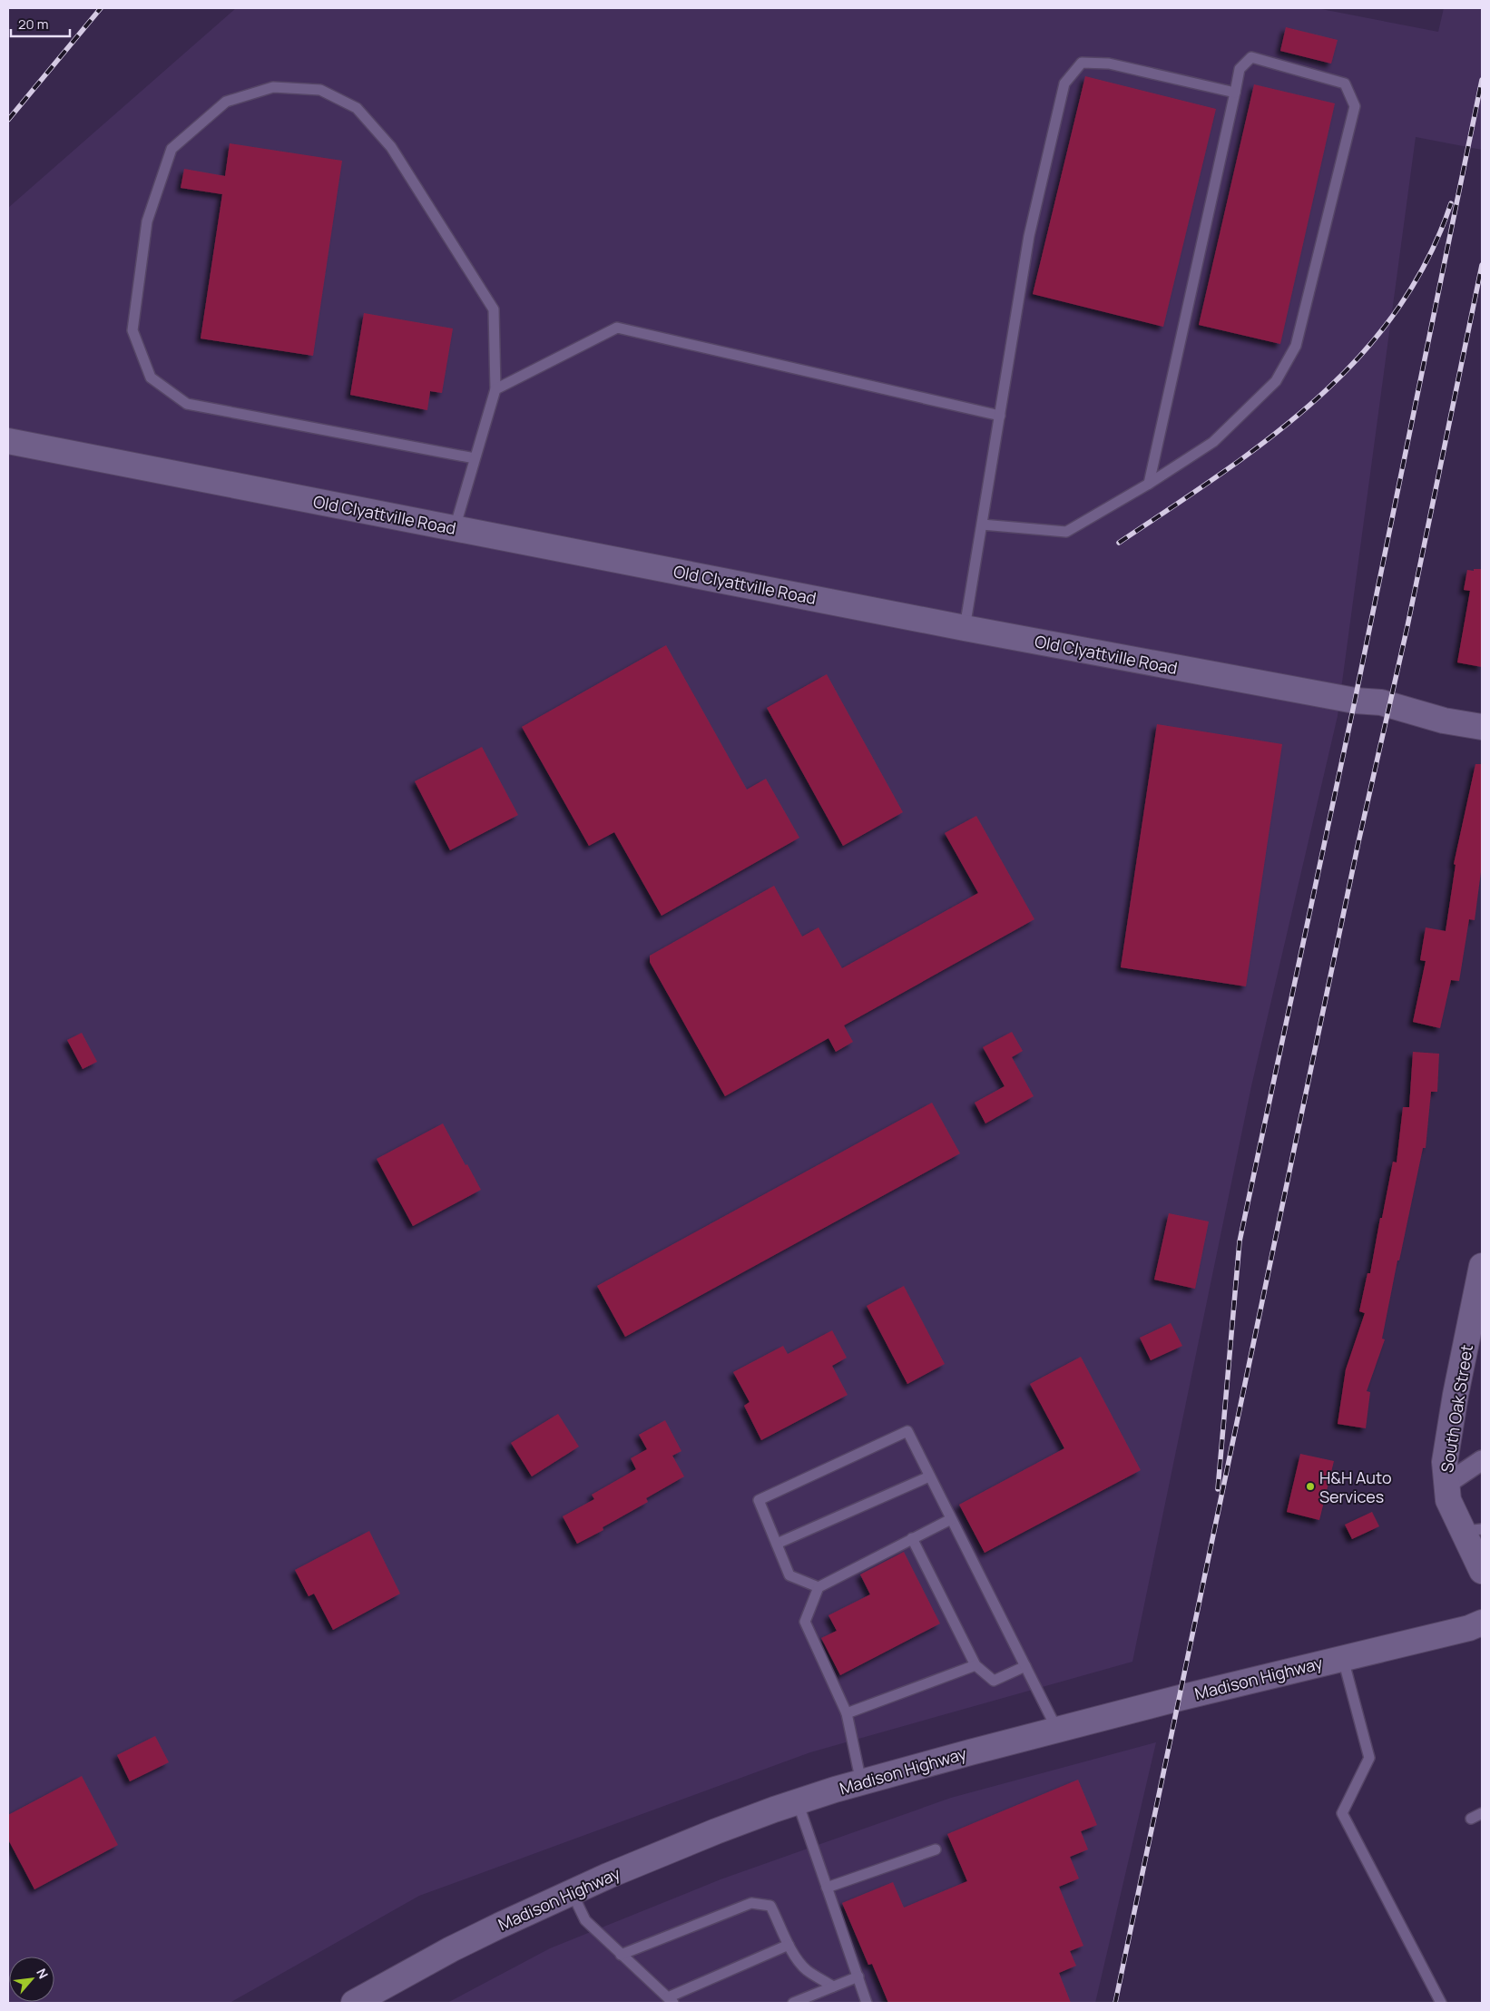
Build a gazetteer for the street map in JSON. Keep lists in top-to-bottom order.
{
  "streets": {
    "main road": ["Old Clyattville Road", "South Oak Street", "Madison Highway"]
  },
  "places": ["H&H Auto Services"],
  "scale_bar": "20 m",
  "north": "top right"
}
